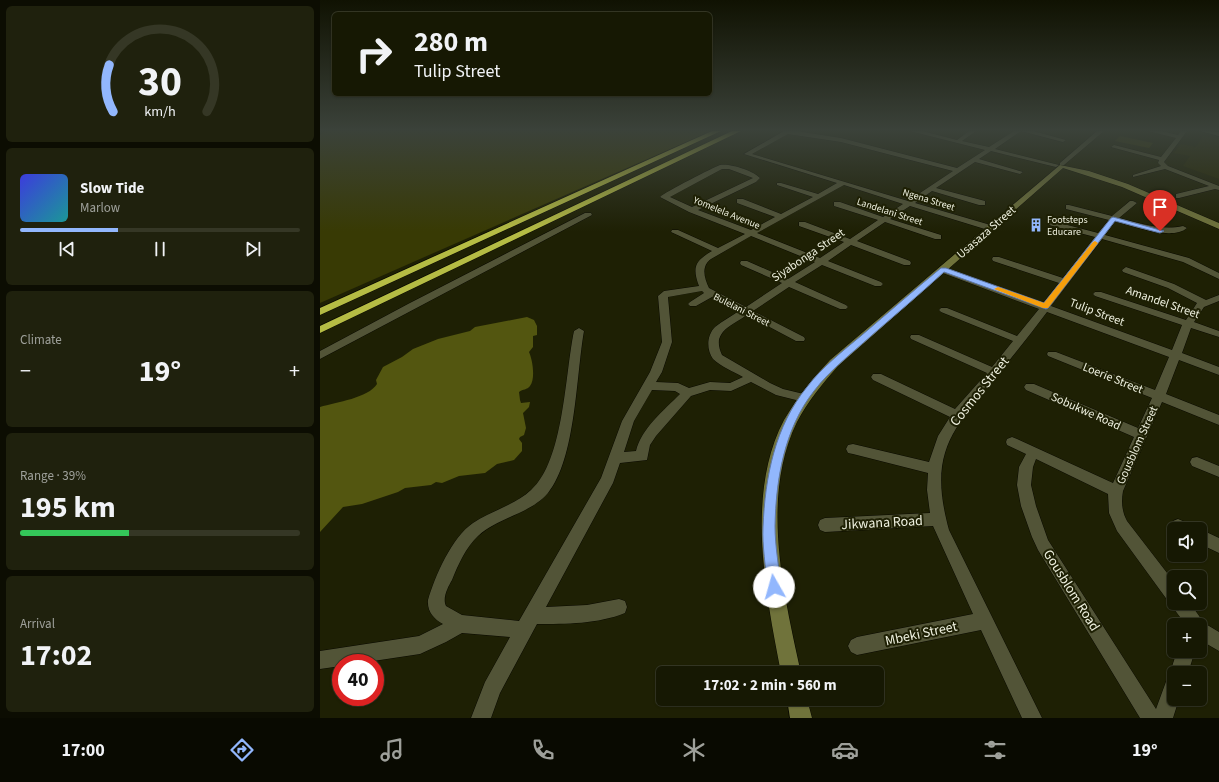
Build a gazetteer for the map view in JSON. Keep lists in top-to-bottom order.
{
  "streets": {
    "street": [
      "Ngena Street",
      "Landelani Street",
      "Yomelela Avenue",
      "Usasaza Street",
      "Siyabonga Street",
      "Amandel Street",
      "Bulelani Street",
      "Tulip Street",
      "Loerie Street",
      "Cosmos Street",
      "Sobukwe Road",
      "Gousblom Street",
      "Jikwana Road",
      "Gousblom Road",
      "Mbeki Street"
    ]
  },
  "crossings": [
    ["Ngena Street", "Usasaza Street"],
    ["Ngena Street", "Siyabonga Street"],
    ["Ngena Street", "Bulelani Street"],
    ["Landelani Street", "Siyabonga Street"],
    ["Yomelela Avenue", "Siyabonga Street"],
    ["Yomelela Avenue", "Bulelani Street"],
    ["Usasaza Street", "Siyabonga Street"],
    ["Usasaza Street", "Tulip Street"],
    ["Siyabonga Street", "Bulelani Street"],
    ["Amandel Street", "Gousblom Street"],
    ["Tulip Street", "Cosmos Street"],
    ["Tulip Street", "Gousblom Street"],
    ["Loerie Street", "Gousblom Street"],
    ["Cosmos Street", "Jikwana Road"],
    ["Cosmos Street", "Mbeki Street"],
    ["Sobukwe Road", "Gousblom Street"]
  ],
  "places": {
    "building": ["Footsteps Educare"]
  },
  "page": {
    "turn": ["280 m", "Tulip Street"],
    "song": ["Slow Tide", "Marlow"],
    "tile": [
      "Climate",
      ["Range · 39%", "195 km"],
      ["Arrival", "17:02"]
    ],
    "heat": ["−", "19°", "+"],
    "map_buttons": ["+", "−"],
    "limit": "40",
    "trip": "17:02 · 2 min · 560 m",
    "tabs": ["17:00", "19°"],
    "gauge": ["30", "km/h"]
  }
}
